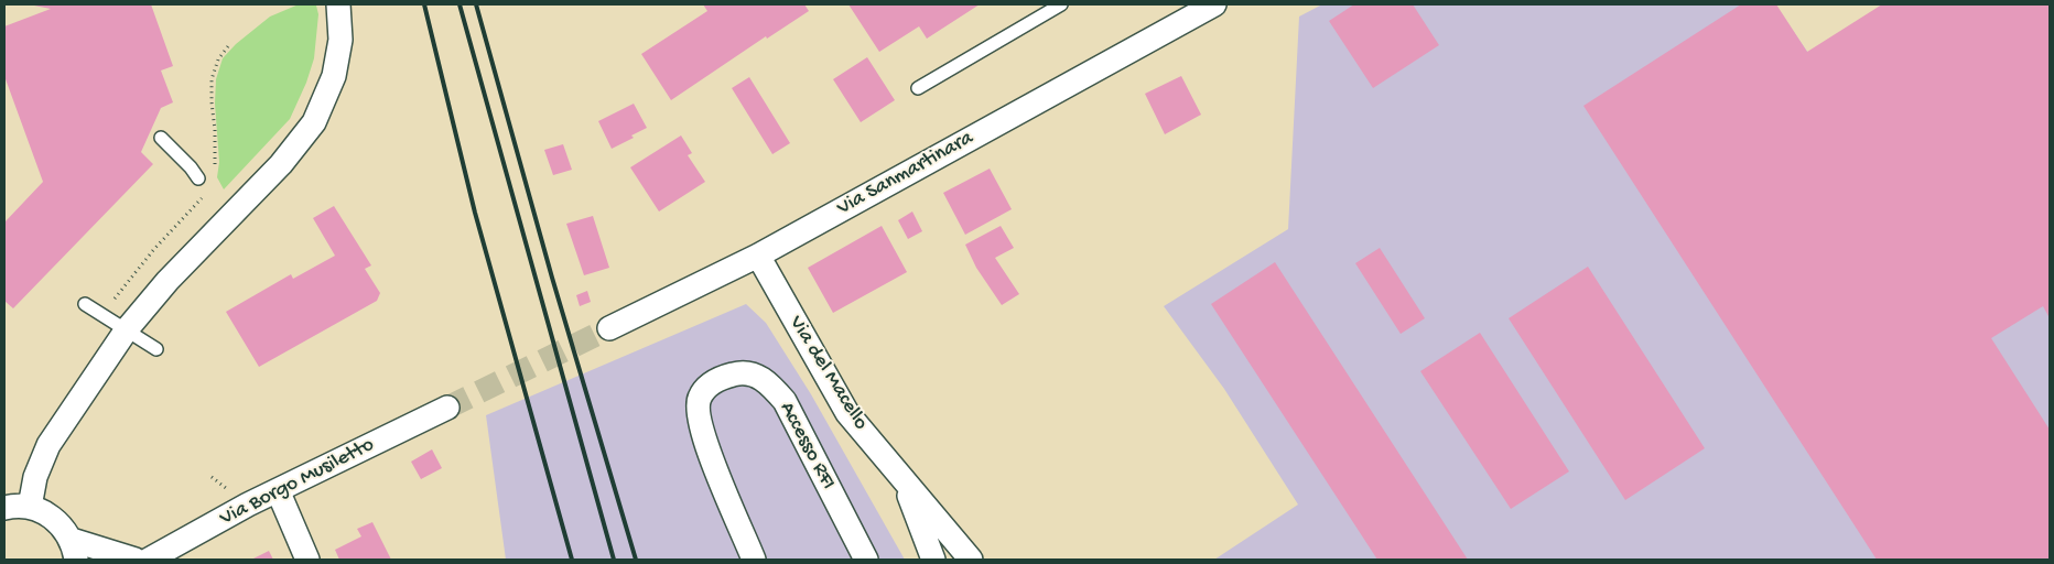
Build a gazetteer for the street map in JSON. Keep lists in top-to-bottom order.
{
  "streets": {
    "street": [
      "Via Sanmartinara",
      "Via del Macello",
      "Accesso RFI",
      "Via Borgo Musiletto"
    ]
  },
  "crossings": [
    ["Via Sanmartinara", "Via del Macello"]
  ]
}
